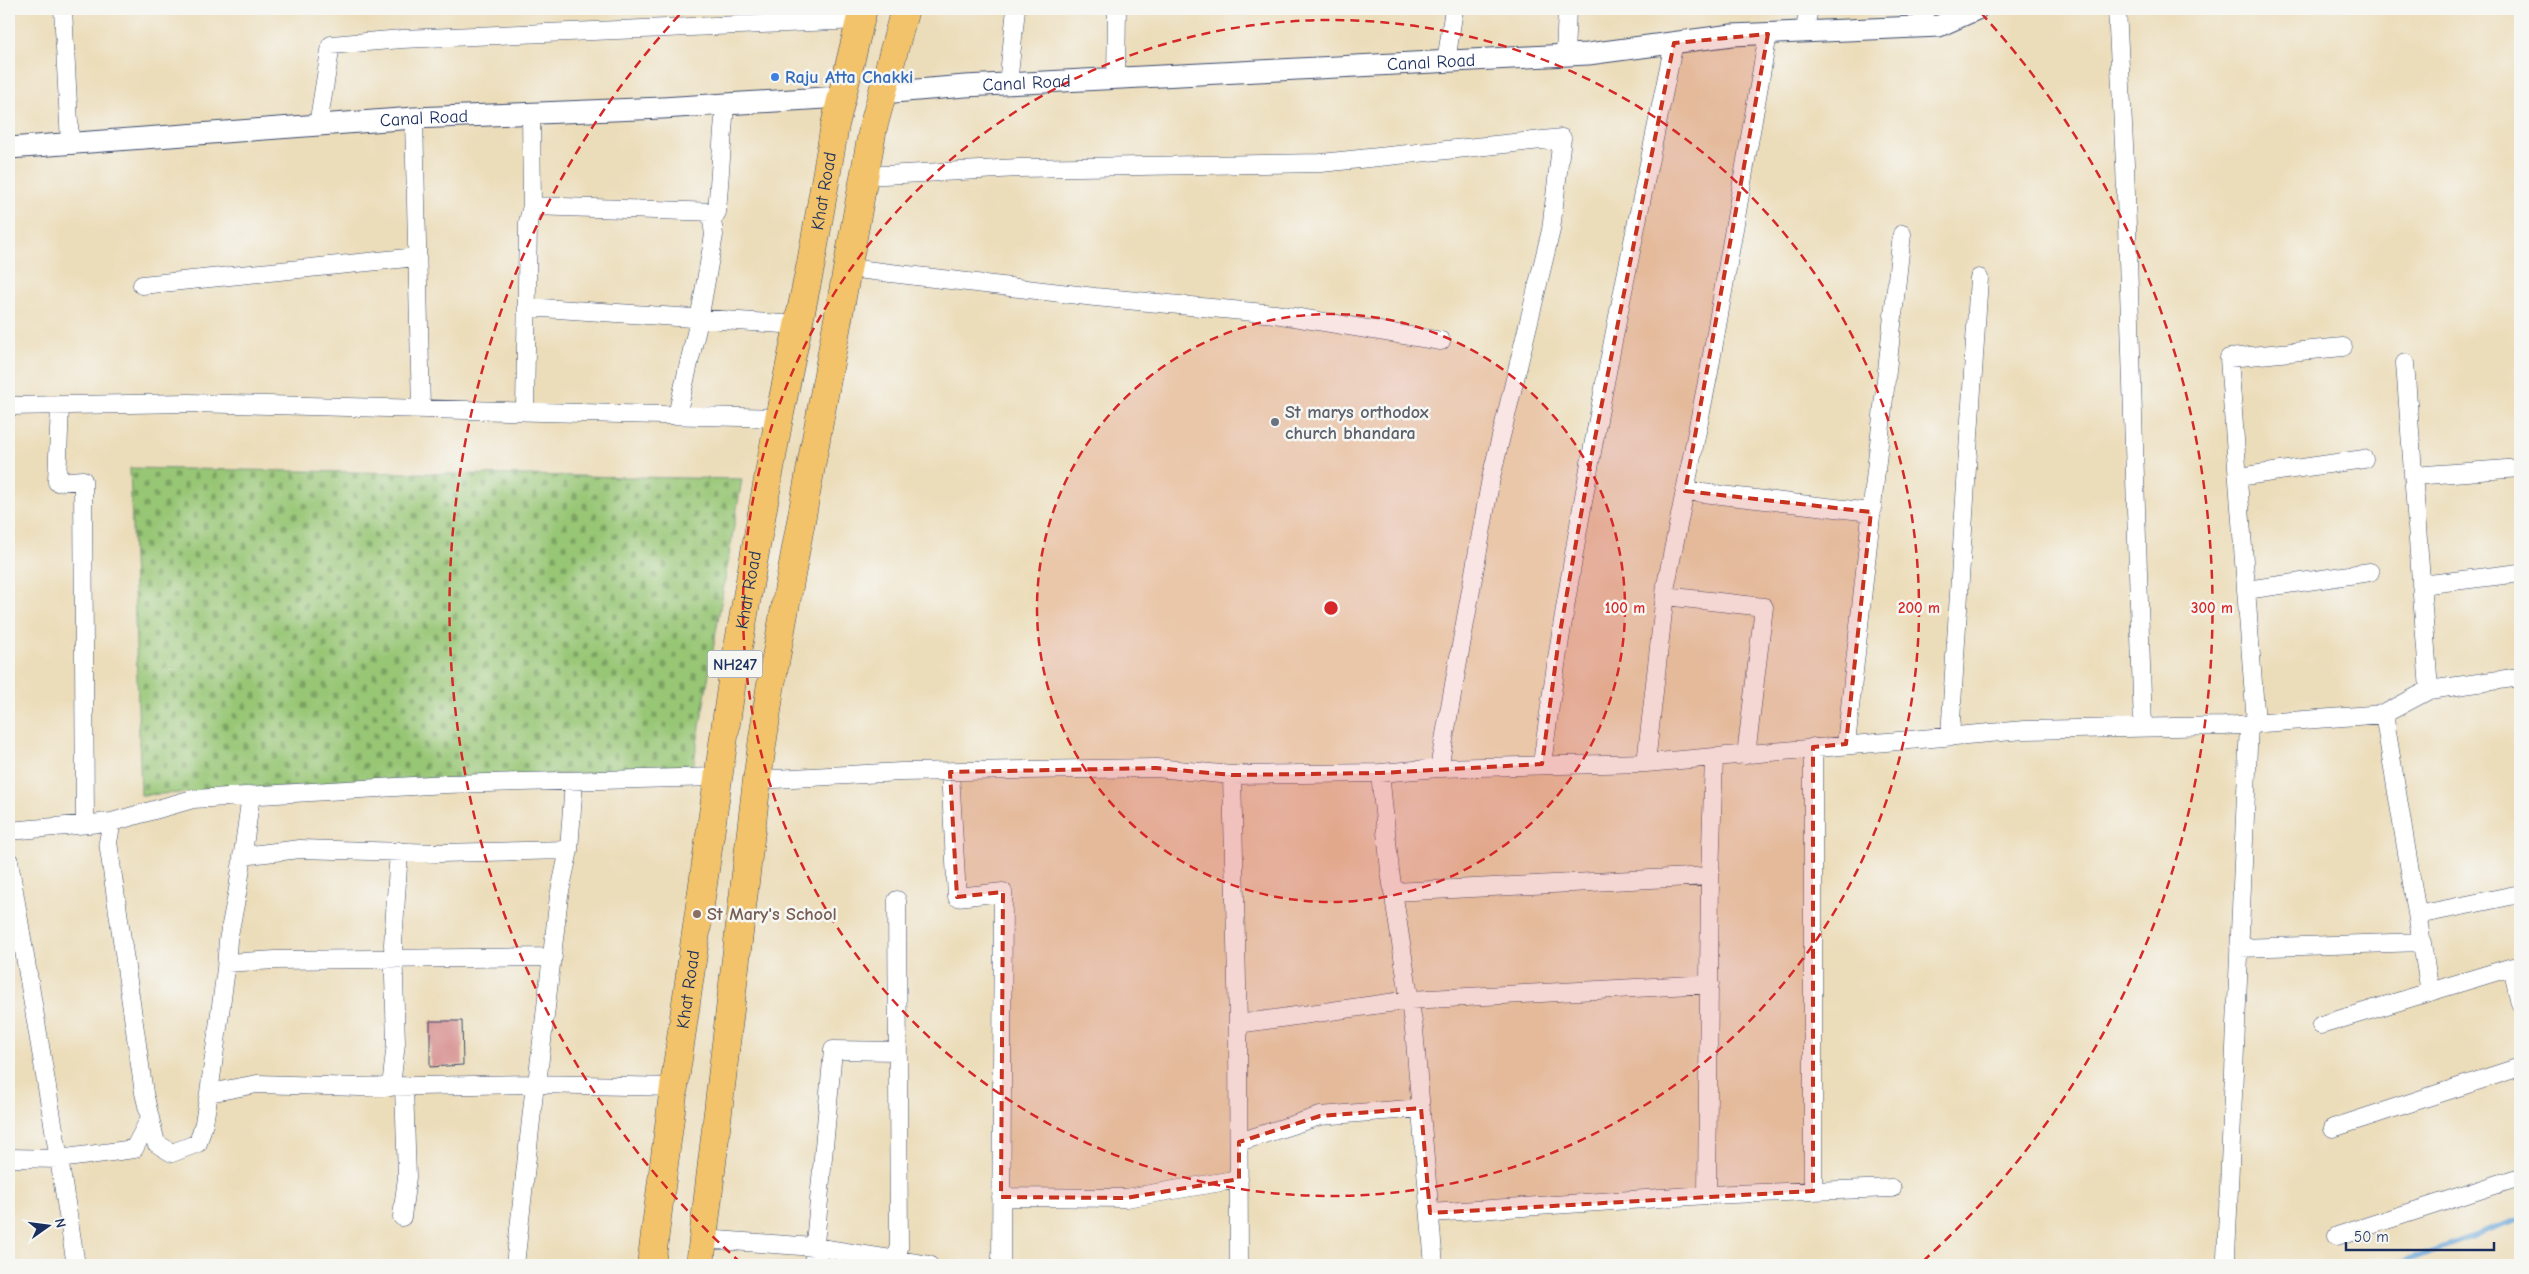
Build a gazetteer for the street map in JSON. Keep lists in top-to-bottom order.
{
  "streets": {
    "highway": ["Khat Road", "NH247"],
    "street": ["Canal Road"]
  },
  "crossings": [
    ["Canal Road", "Khat Road"],
    ["Canal Road", "NH247"]
  ],
  "places": ["Raju Atta Chakki", "St marys orthodox church bhandara", "St Mary's School"],
  "scale_bar": "50 m",
  "north": "right",
  "rings": ["100 m", "200 m", "300 m"]
}
